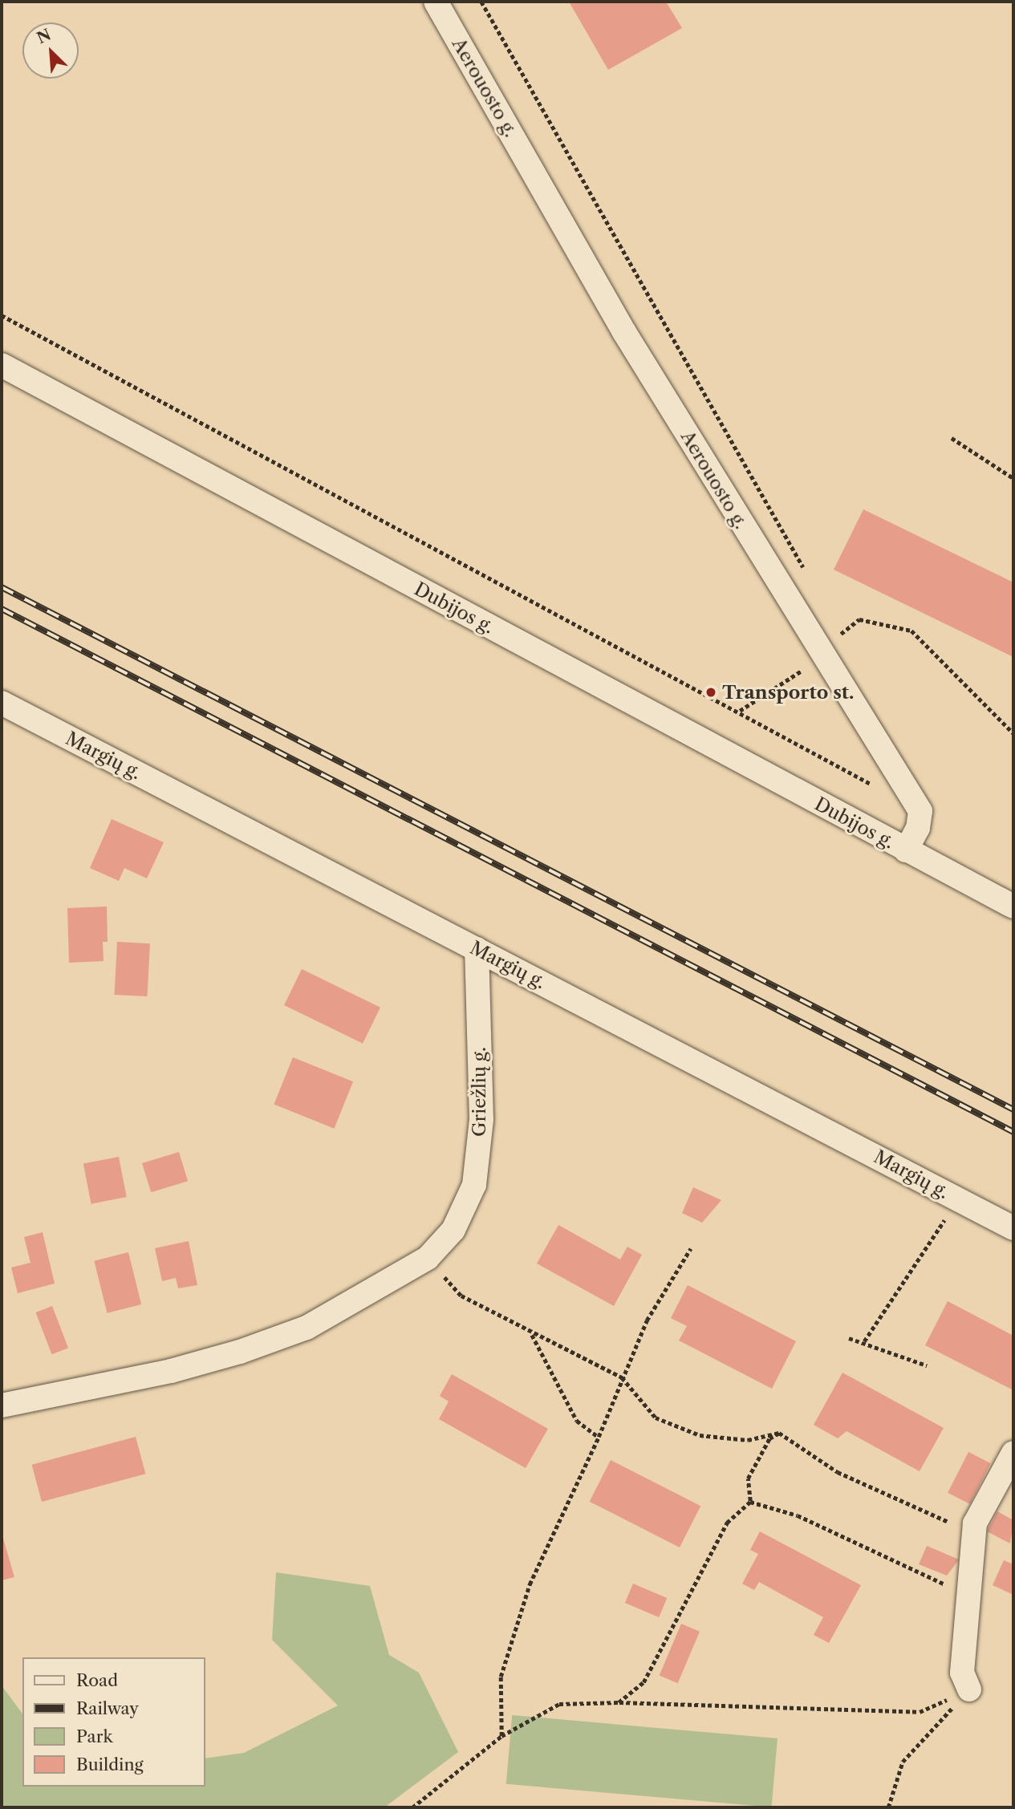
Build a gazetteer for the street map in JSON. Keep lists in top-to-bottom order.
{
  "streets": {
    "street": [
      "Aerouosto g.",
      "Dubijos g.",
      "Margių g.",
      "Griežlių g."
    ]
  },
  "crossings": [
    ["Aerouosto g.", "Dubijos g."],
    ["Margių g.", "Griežlių g."]
  ],
  "places": ["Transporto st."],
  "legend": [
    "Road",
    "Railway",
    "Park",
    "Building"
  ],
  "north": "top left"
}
